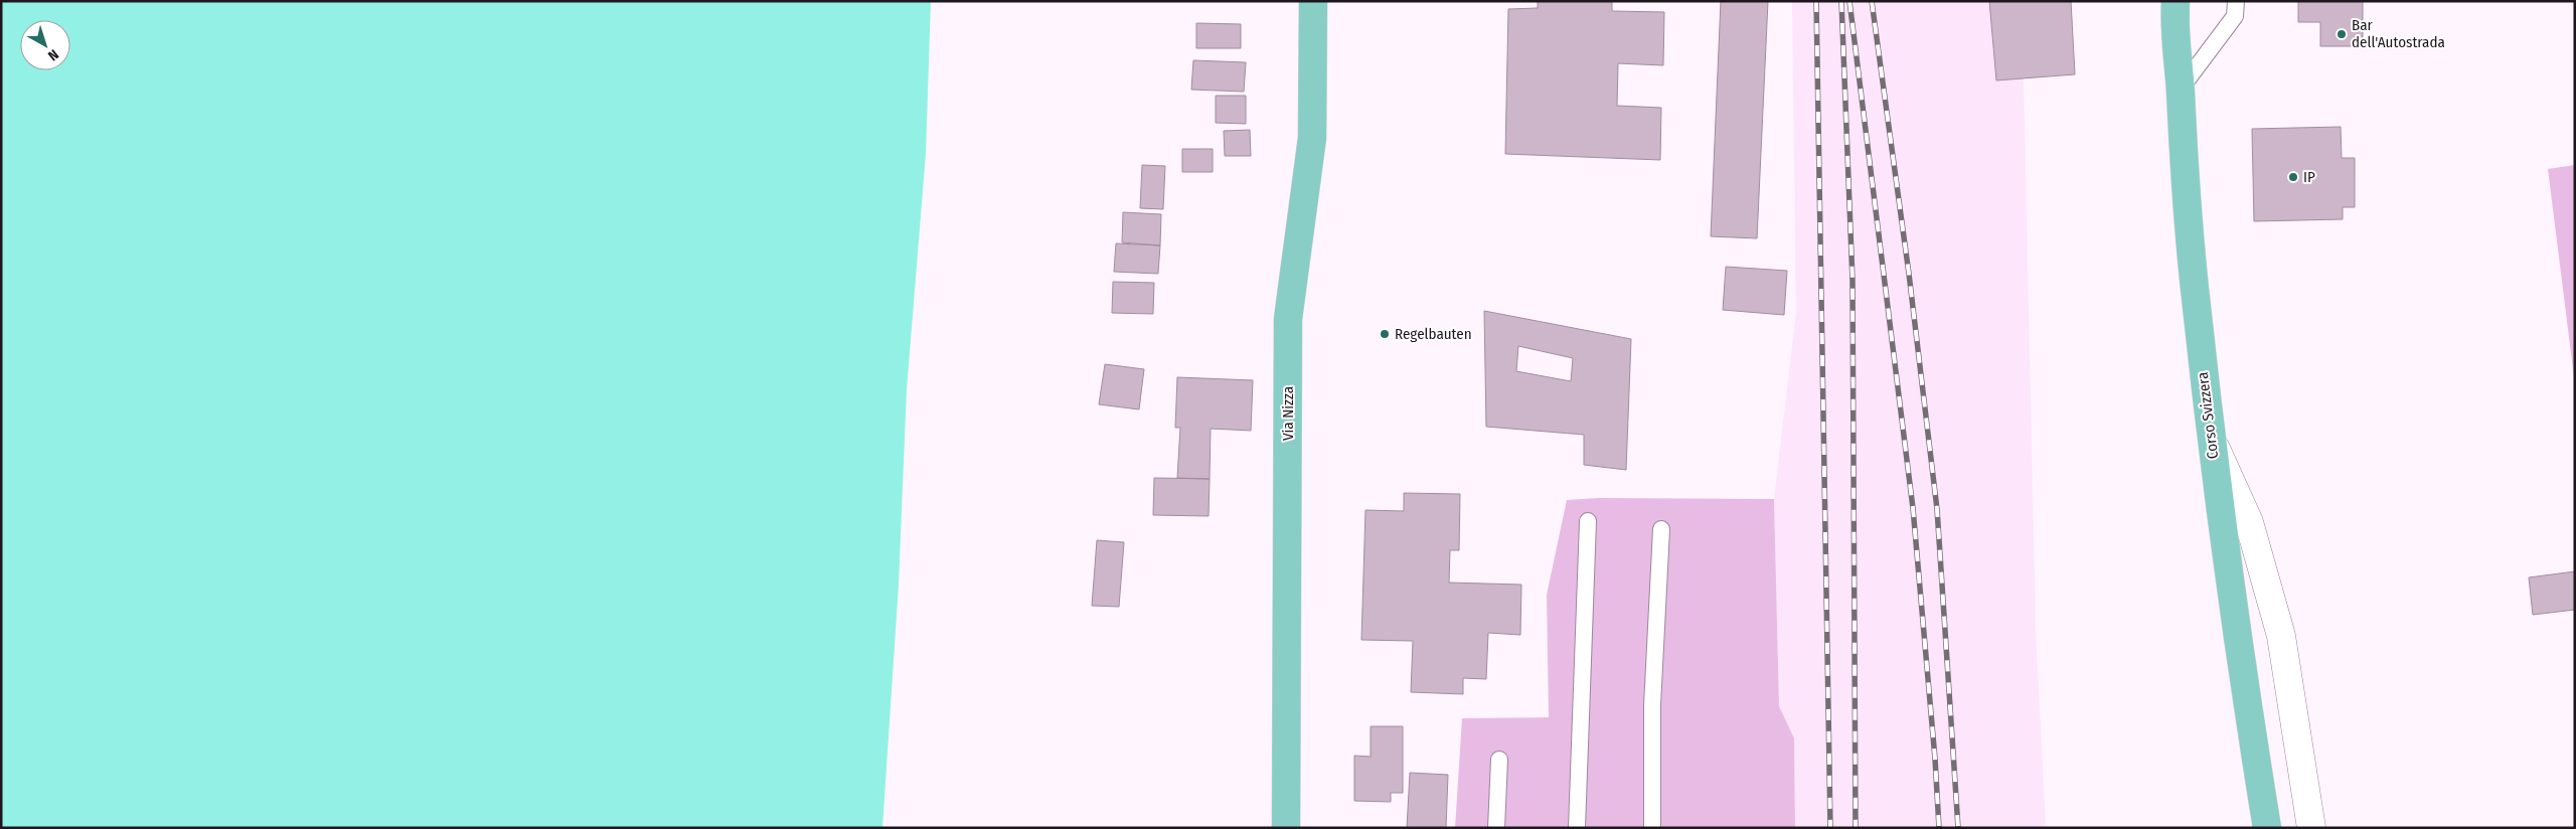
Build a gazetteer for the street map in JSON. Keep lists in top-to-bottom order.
{
  "streets": {
    "main road": ["Via Nizza", "Corso Svizzera"]
  },
  "places": ["Bar dell'Autostrada", "IP", "Regelbauten"],
  "north": "bottom right"
}
